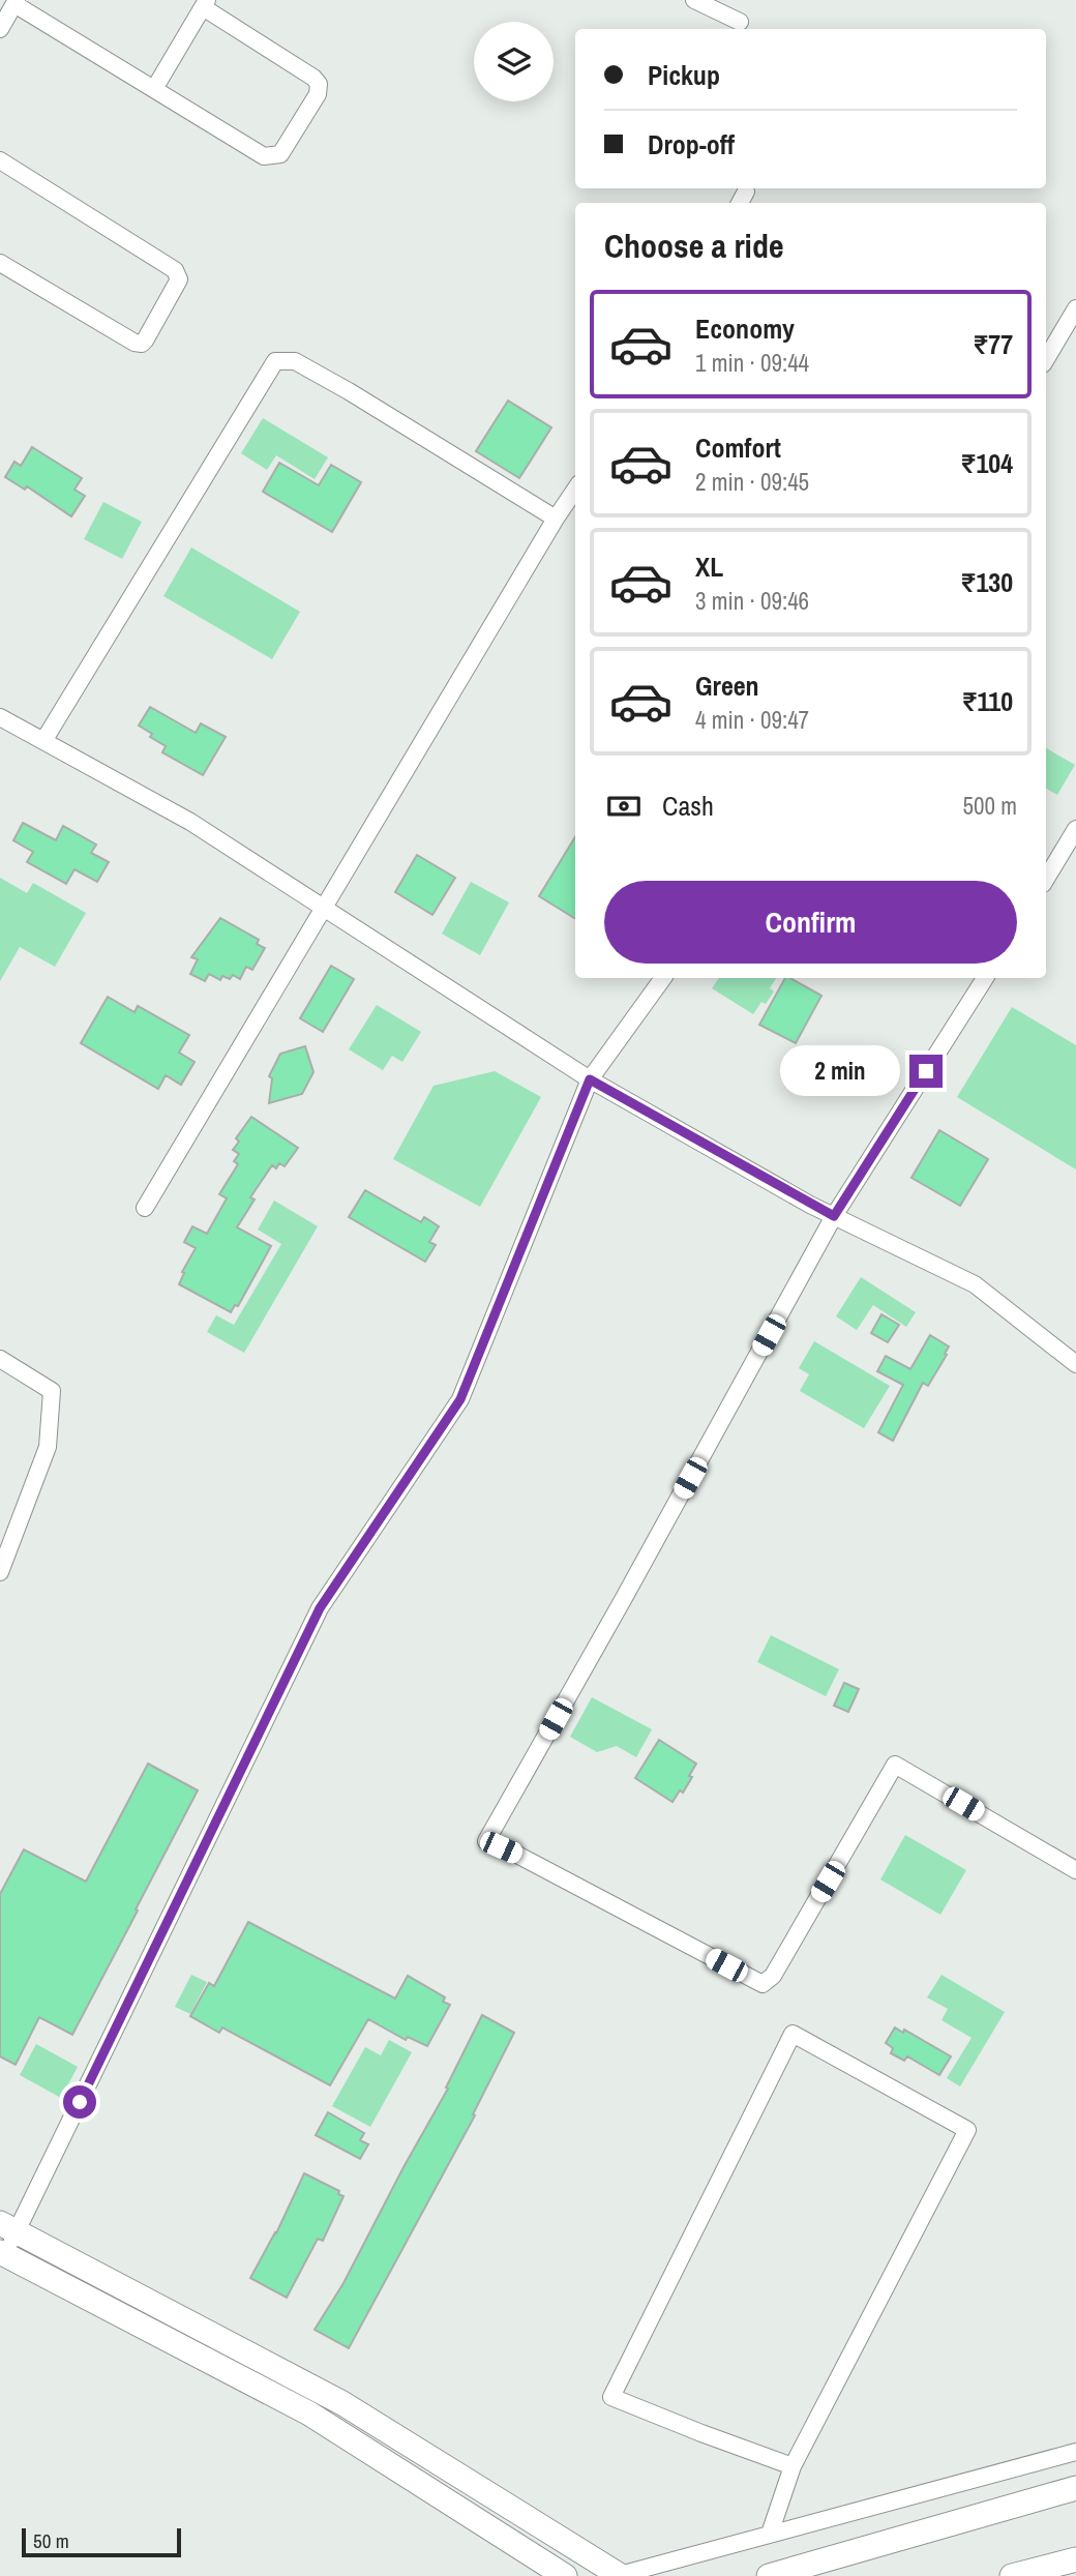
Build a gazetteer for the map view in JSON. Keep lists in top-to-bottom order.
{
  "scale_bar": "50 m",
  "page": {
    "banner": ["Pickup", "Drop-off"],
    "heading": "Choose a ride",
    "list": [
      {
        "name": "Economy",
        "note": "1 min · 09:44",
        "value": "₹77"
      },
      {
        "name": "Comfort",
        "note": "2 min · 09:45",
        "value": "₹104"
      },
      {
        "name": "XL",
        "note": "3 min · 09:46",
        "value": "₹130"
      },
      {
        "name": "Green",
        "note": "4 min · 09:47",
        "value": "₹110"
      }
    ],
    "pay": ["Cash", "500 m"],
    "buttons": "Confirm",
    "bubble": "2 min",
    "scale": "50 m"
  }
}
